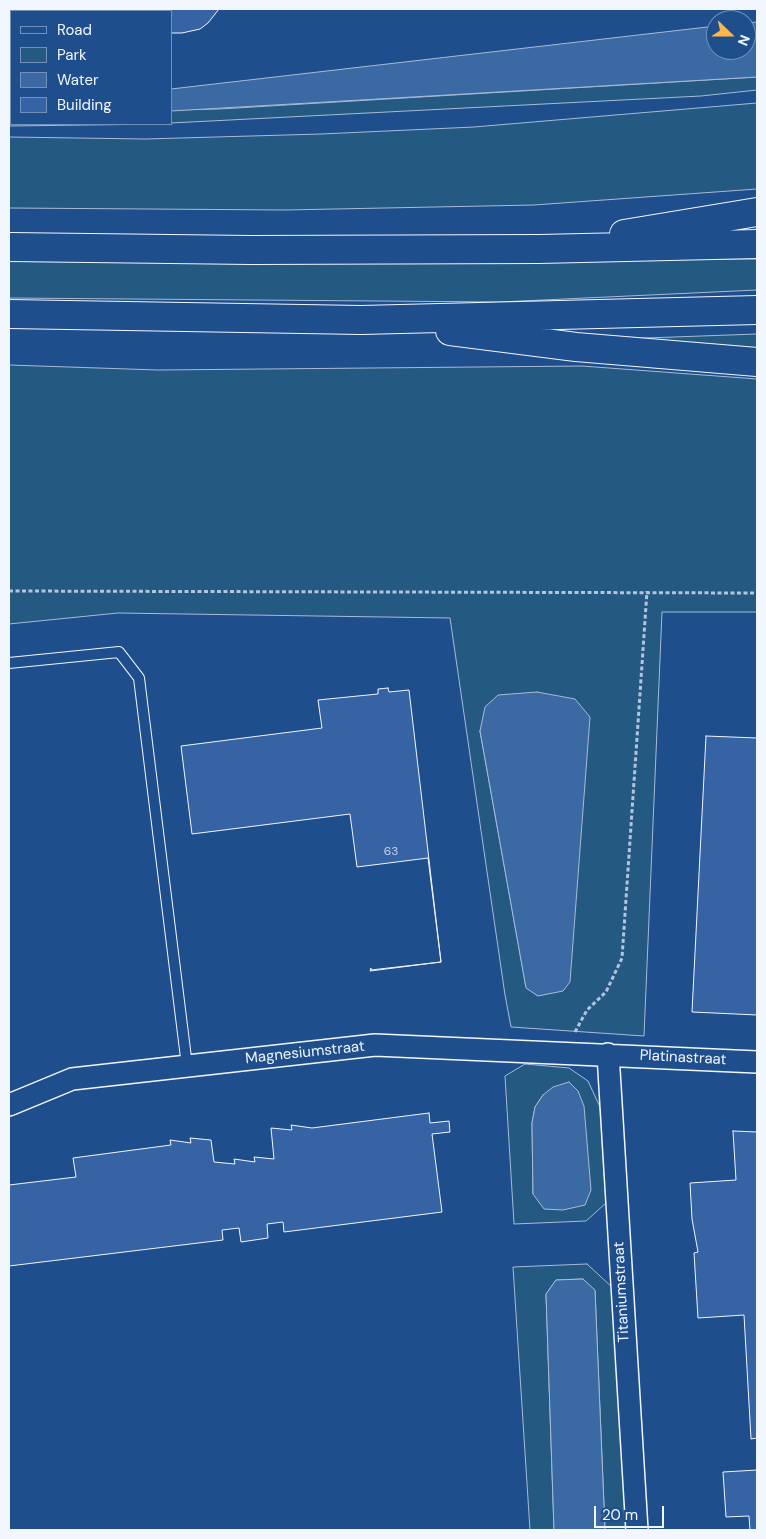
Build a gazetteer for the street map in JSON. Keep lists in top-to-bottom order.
{
  "streets": {
    "street": ["Magnesiumstraat", "Platinastraat", "Titaniumstraat"]
  },
  "crossings": [
    ["Magnesiumstraat", "Platinastraat"],
    ["Magnesiumstraat", "Titaniumstraat"],
    ["Platinastraat", "Titaniumstraat"]
  ],
  "house_numbers": ["63"],
  "legend": [
    "Road",
    "Park",
    "Water",
    "Building"
  ],
  "scale_bar": "20 m",
  "north": "right"
}
